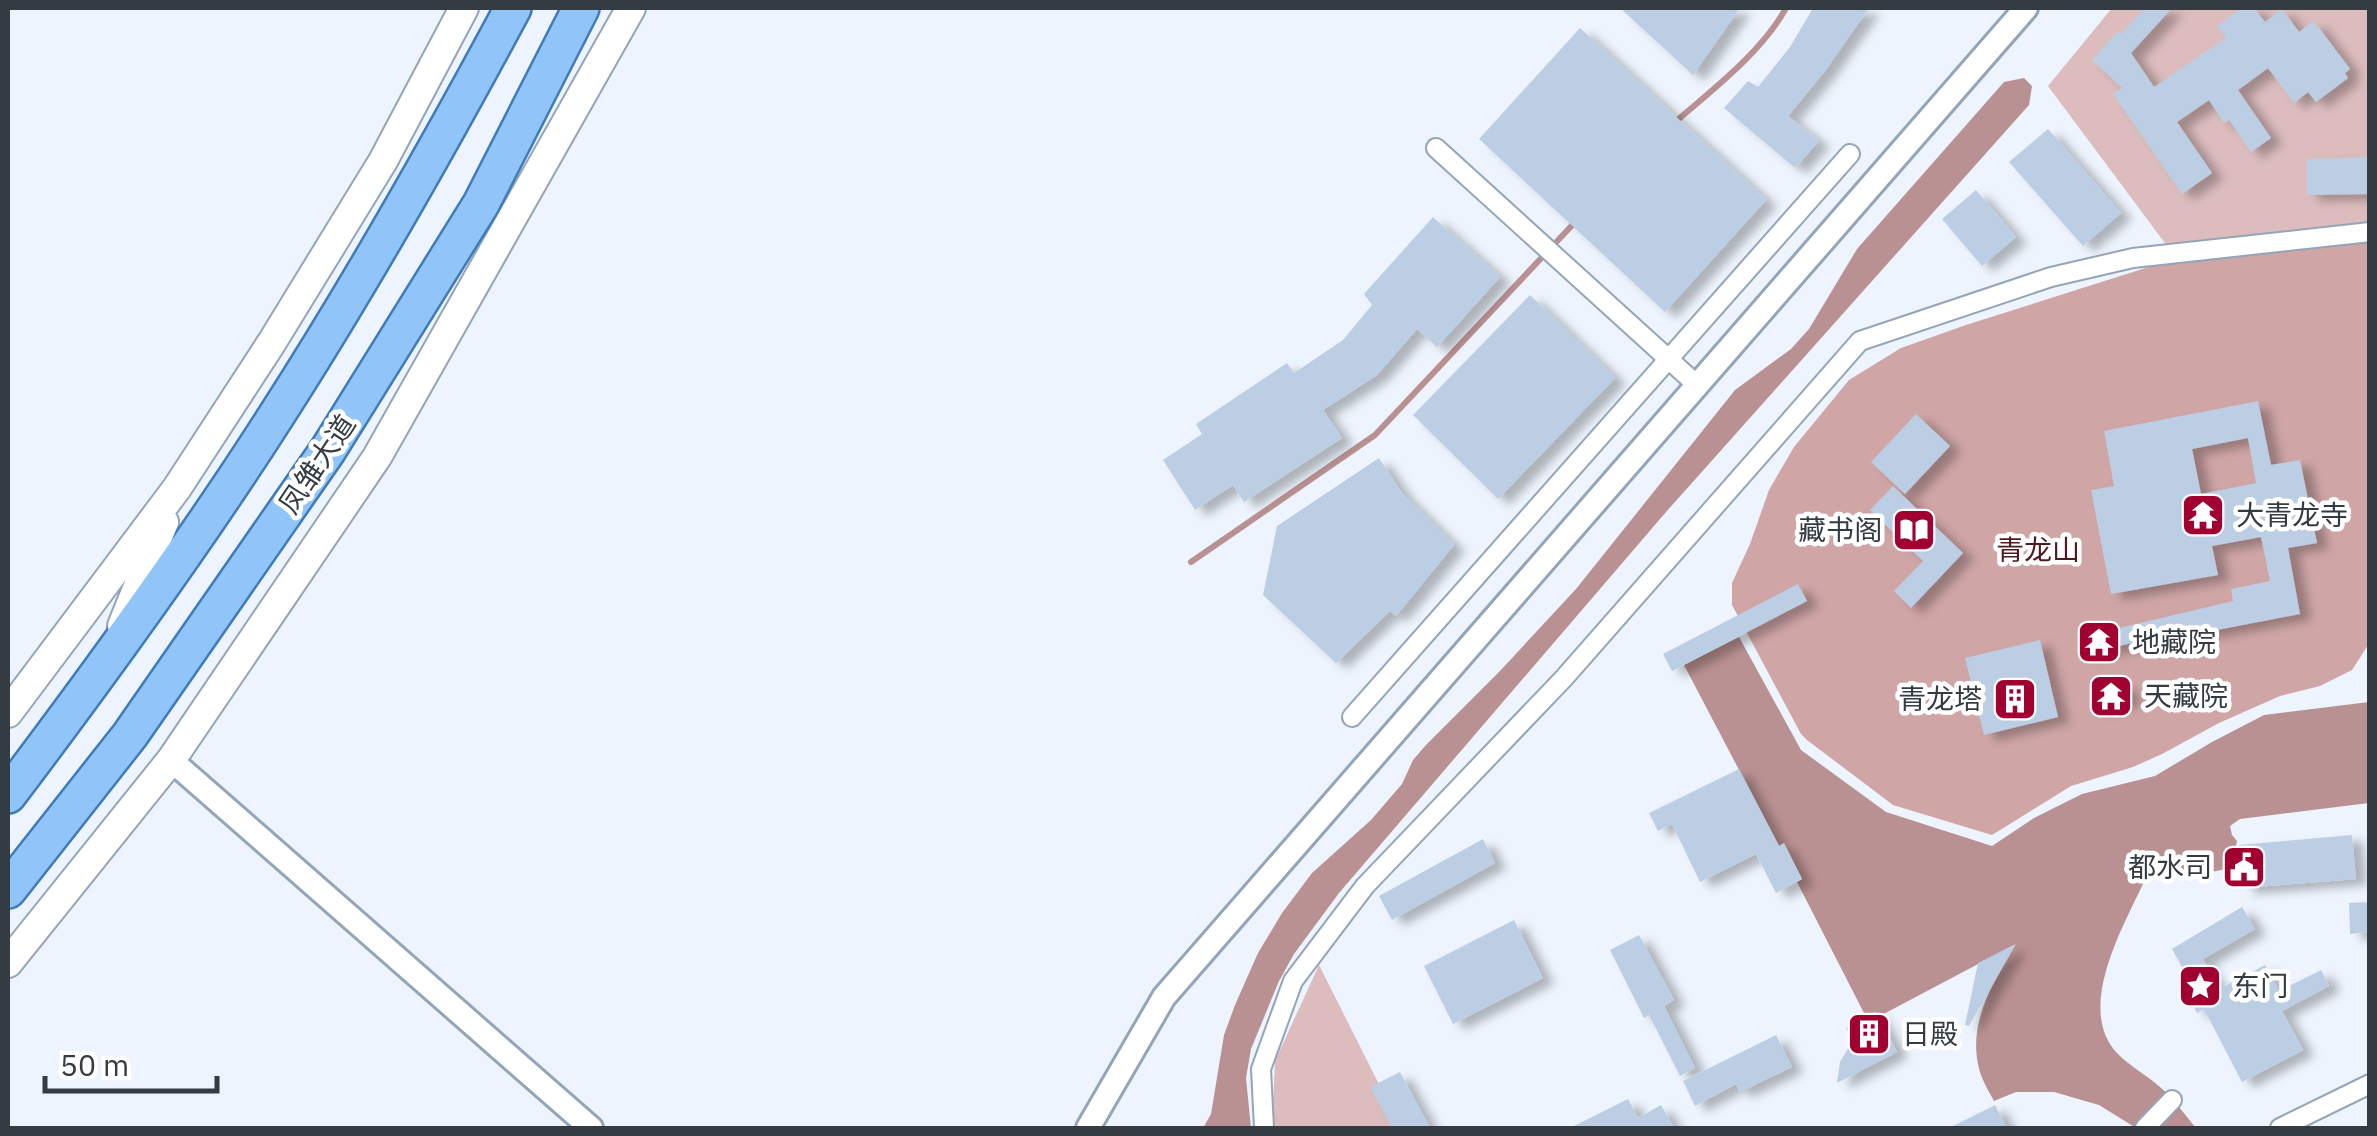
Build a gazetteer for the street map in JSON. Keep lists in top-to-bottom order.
{
  "streets": {
    "main road": ["凤雏大道"]
  },
  "parks": ["青龙山"],
  "places": {
    "temple": ["大青龙寺", "地藏院", "天藏院"],
    "library": ["藏书阁"],
    "building": ["青龙塔", "日殿"],
    "public building": ["都水司"],
    "place": ["东门"]
  },
  "scale_bar": "50 m"
}
